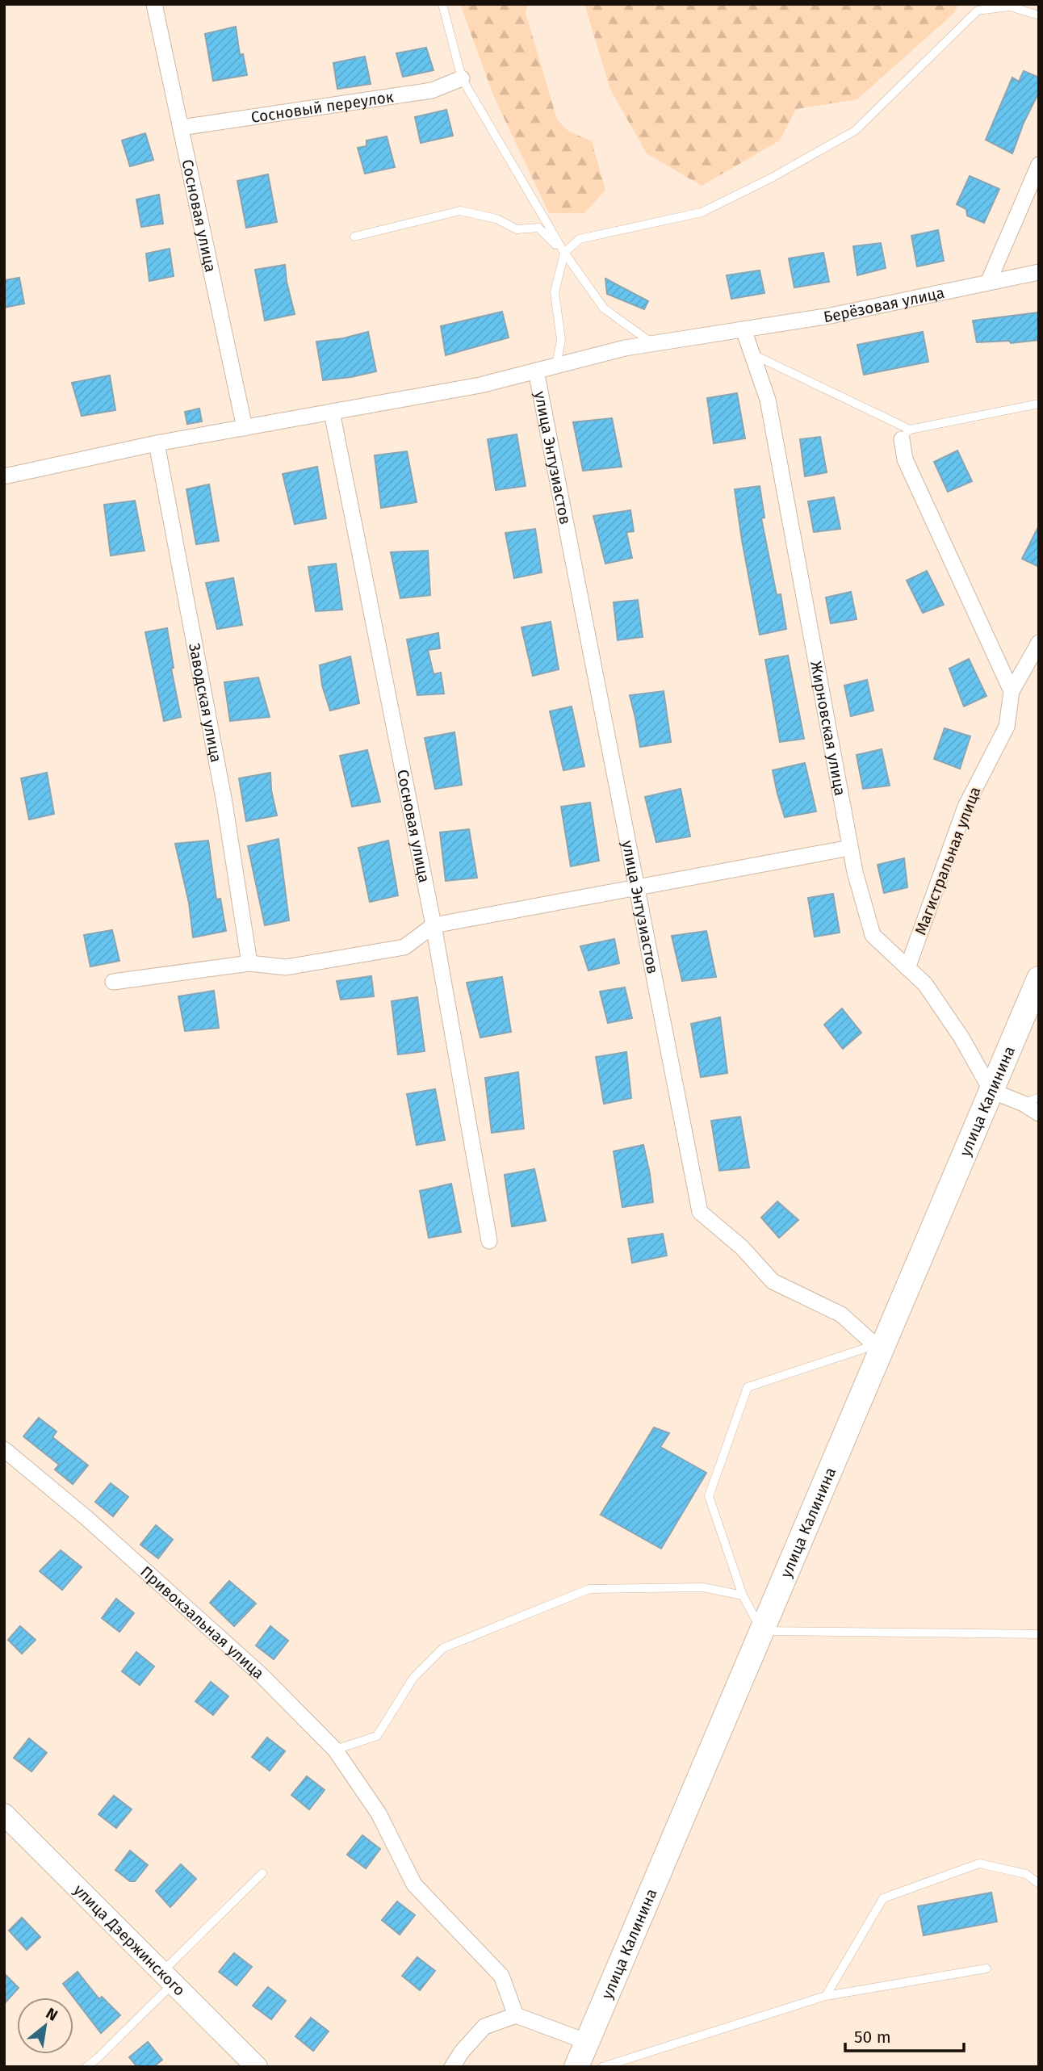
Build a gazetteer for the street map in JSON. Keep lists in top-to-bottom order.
{
  "streets": {
    "main road": ["улица Калинина"],
    "street": [
      "Сосновый переулок",
      "Сосновая улица",
      "Берёзовая улица",
      "улица Энтузиастов",
      "Заводская улица",
      "Жирновская улица",
      "Магистральная улица",
      "Привокзальная улица",
      "улица Дзержинского"
    ]
  },
  "crossings": [
    ["Сосновый переулок", "Сосновая улица"],
    ["Сосновая улица", "Берёзовая улица"],
    ["Берёзовая улица", "улица Энтузиастов"],
    ["Берёзовая улица", "Заводская улица"],
    ["Берёзовая улица", "Жирновская улица"],
    ["улица Энтузиастов", "улица Калинина"],
    ["Жирновская улица", "Магистральная улица"],
    ["Жирновская улица", "улица Калинина"]
  ],
  "scale_bar": "50 m",
  "north": "top right"
}
